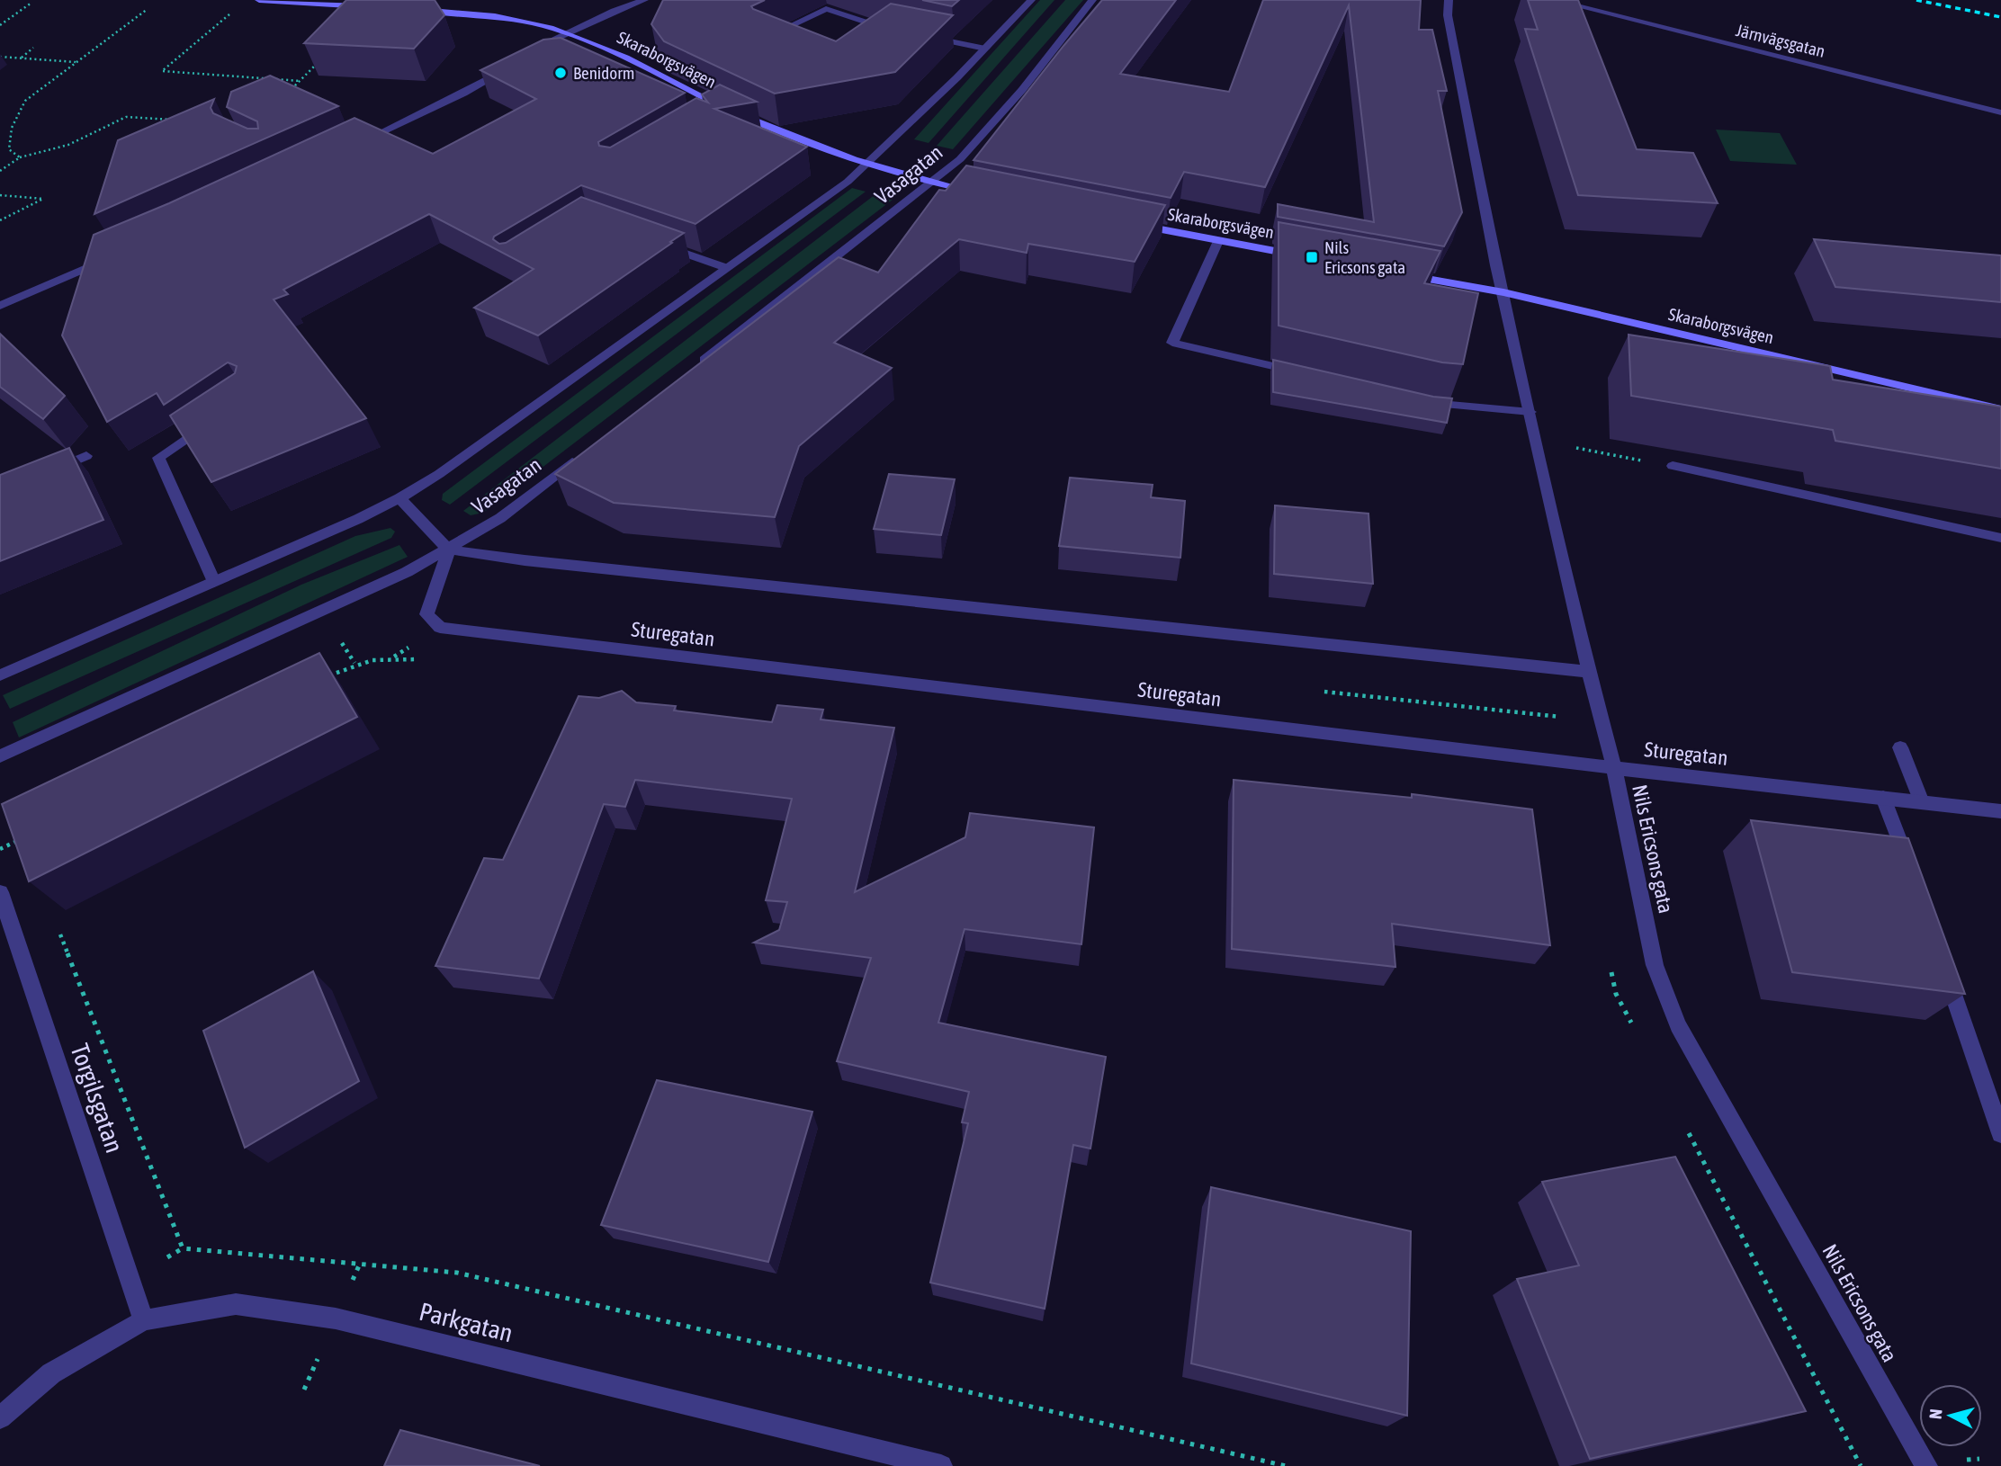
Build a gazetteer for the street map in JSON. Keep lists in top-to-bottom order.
{
  "streets": {
    "street": [
      "Järnvägsgatan",
      "Skaraborgsvägen",
      "Vasagatan",
      "Sturegatan",
      "Nils Ericsons gata",
      "Torgilsgatan",
      "Parkgatan"
    ]
  },
  "crossings": [
    ["Skaraborgsvägen", "Vasagatan"],
    ["Skaraborgsvägen", "Nils Ericsons gata"],
    ["Vasagatan", "Sturegatan"],
    ["Sturegatan", "Nils Ericsons gata"],
    ["Torgilsgatan", "Parkgatan"]
  ],
  "places": {
    "other": ["Benidorm"],
    "transit": ["Nils Ericsons gata"]
  },
  "north": "left"
}
